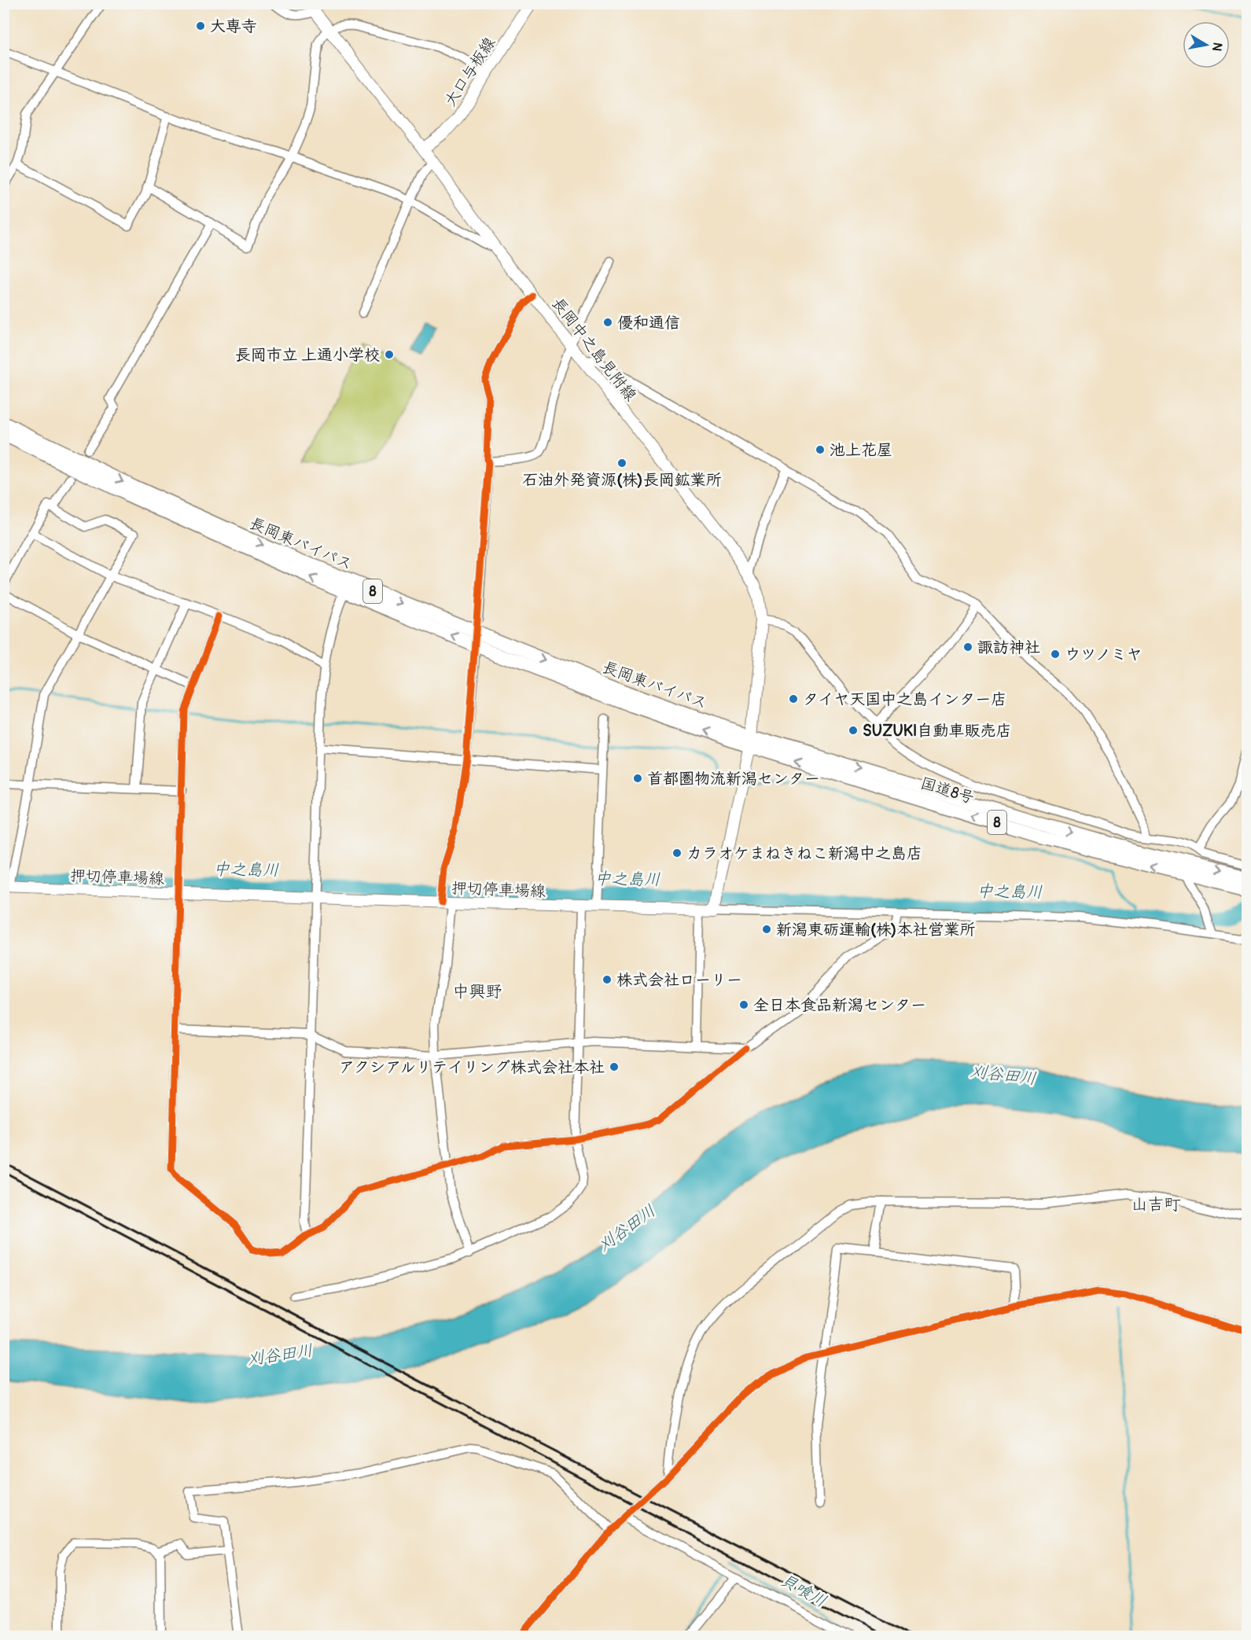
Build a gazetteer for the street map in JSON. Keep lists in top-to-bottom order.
{
  "streets": {
    "highway": ["長岡東バイパス", "8", "国道8号"],
    "main road": ["大口与板線", "長岡中之島見附線", "押切停車場線"]
  },
  "crossings": [
    ["大口与板線", "長岡中之島見附線"],
    ["長岡中之島見附線", "長岡東バイパス"],
    ["長岡中之島見附線", "国道8号"],
    ["長岡東バイパス", "国道8号"]
  ],
  "districts": ["中興野", "山吉町"],
  "water": ["中之島川", "刈谷田川", "貝喰川"],
  "places": [
    "大専寺",
    "優和通信",
    "長岡市立 上通小学校",
    "池上花屋",
    "石油外発資源(株)長岡鉱業所",
    "諏訪神社",
    "ウツノミヤ",
    "タイヤ天国中之島インター店",
    "SUZUKI自動車販売店",
    "首都圏物流新潟センター",
    "カラオケまねきねこ新潟中之島店",
    "新潟東砺運輸(株)本社営業所",
    "株式会社ローリー",
    "全日本食品新潟センター",
    "アクシアルリテイリング株式会社本社"
  ],
  "north": "right"
}
